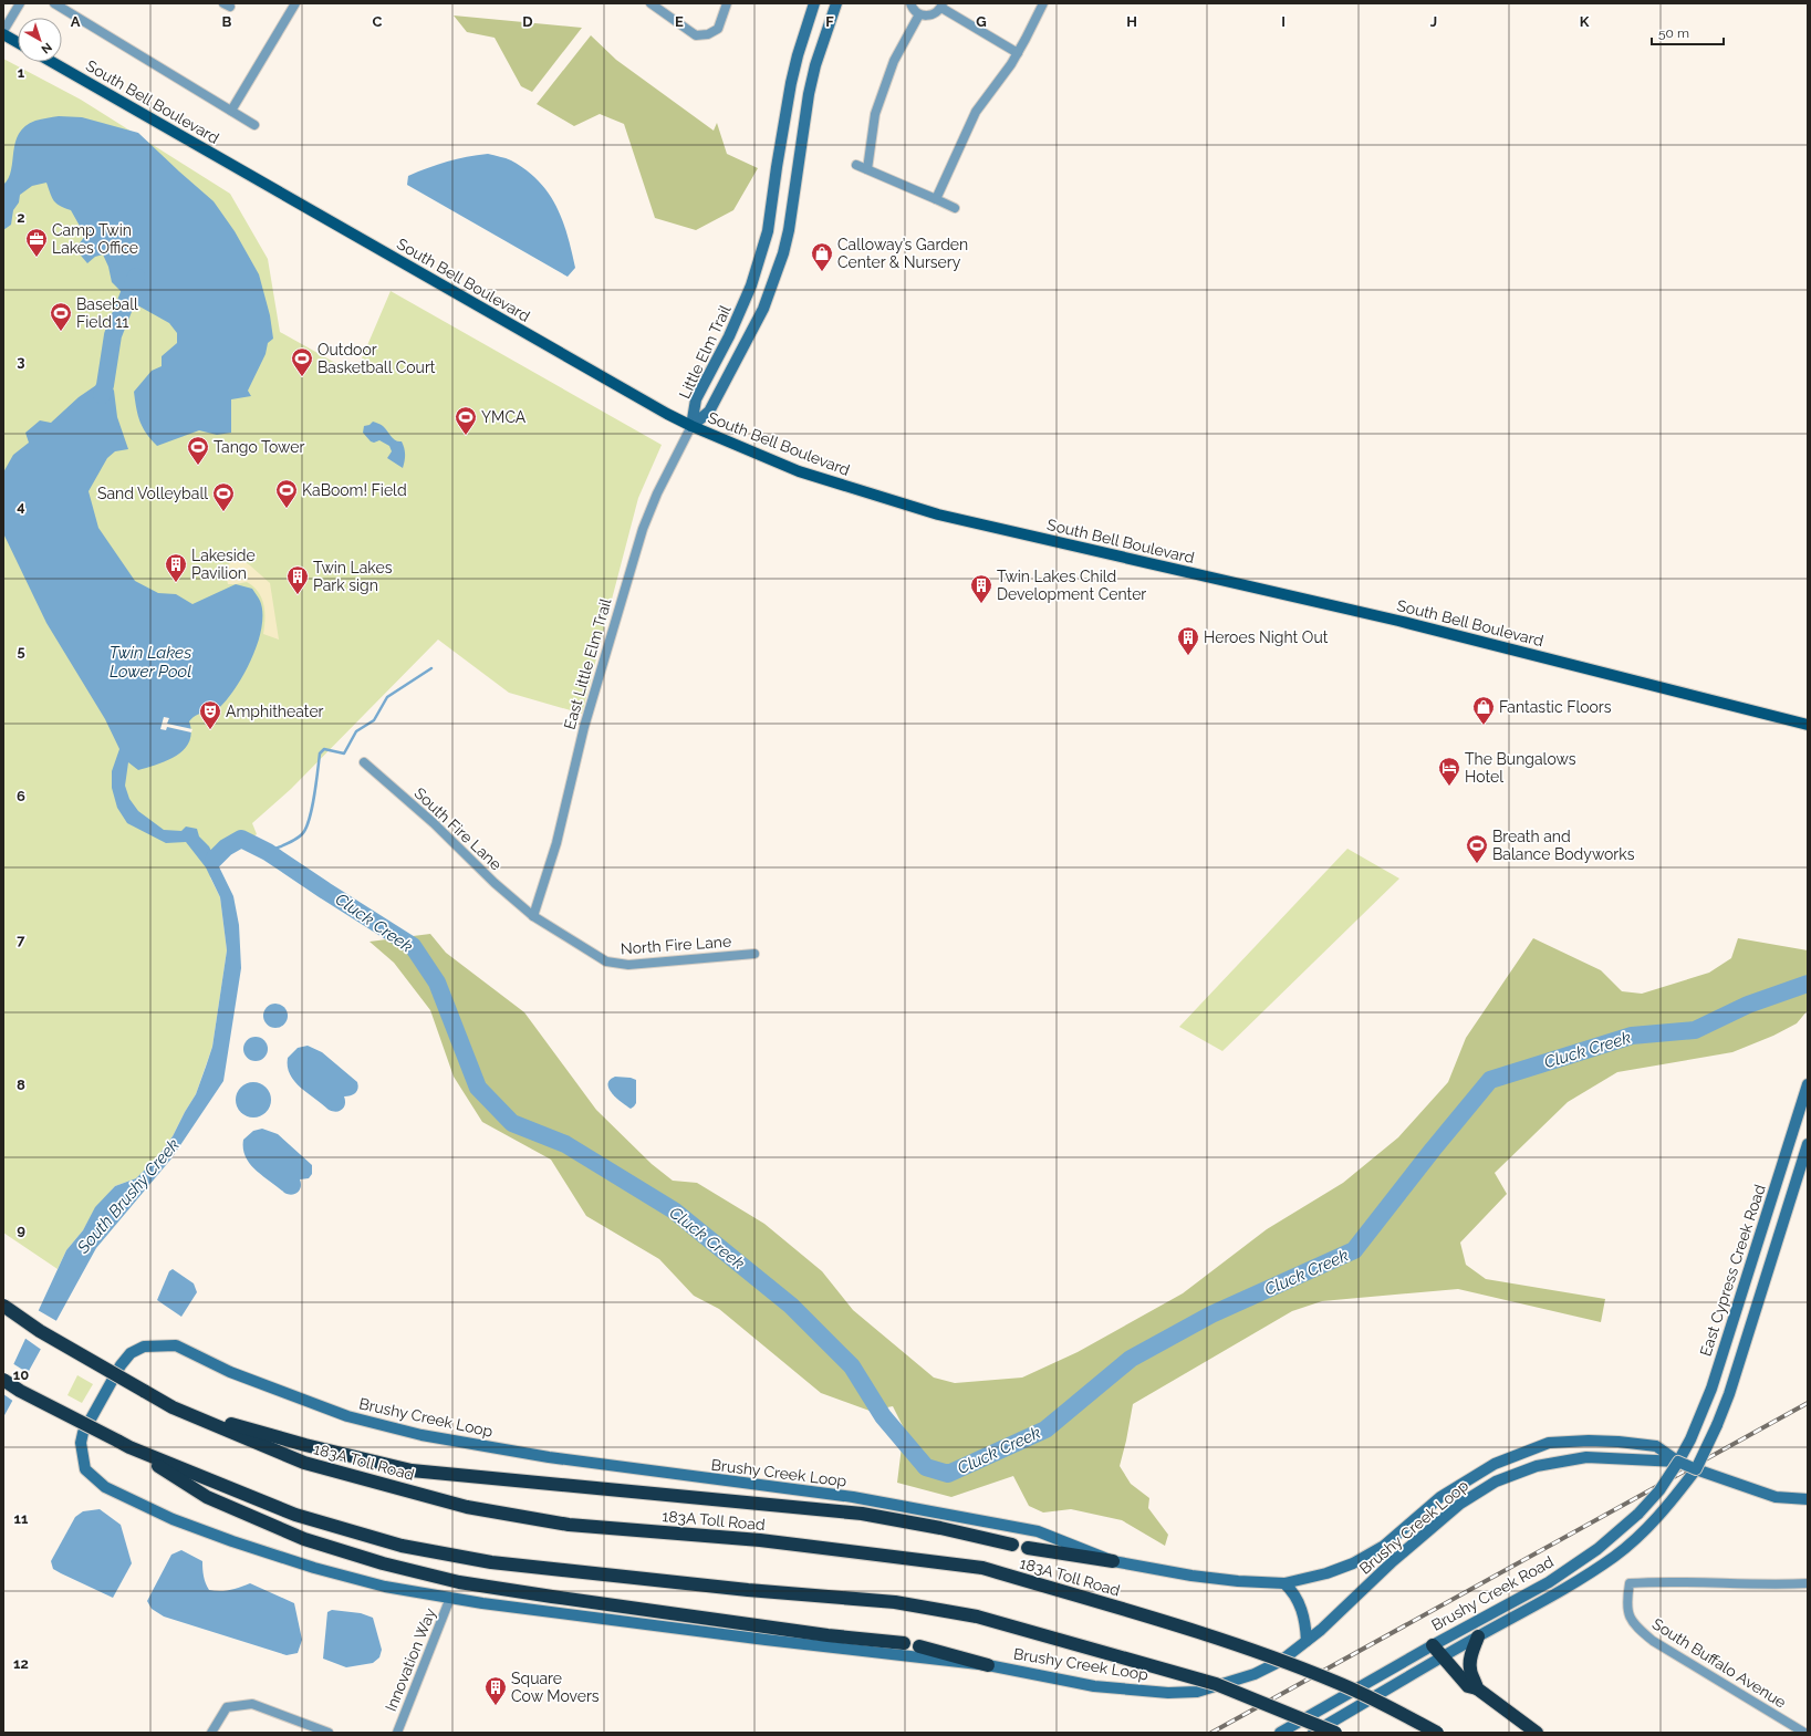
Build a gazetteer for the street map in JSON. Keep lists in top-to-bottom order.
{
  "streets": {
    "highway": ["183A Toll Road"],
    "main road": [
      "South Bell Boulevard",
      "Little Elm Trail",
      "East Cypress Creek Road",
      "Brushy Creek Loop",
      "Brushy Creek Road"
    ],
    "street": [
      "East Little Elm Trail",
      "South Fire Lane",
      "North Fire Lane",
      "Innovation Way",
      "South Buffalo Avenue"
    ]
  },
  "crossings": [
    ["South Bell Boulevard", "Little Elm Trail"],
    ["South Bell Boulevard", "East Little Elm Trail"],
    ["Little Elm Trail", "East Little Elm Trail"],
    ["East Little Elm Trail", "South Fire Lane"],
    ["East Little Elm Trail", "North Fire Lane"],
    ["South Fire Lane", "North Fire Lane"],
    ["East Cypress Creek Road", "Brushy Creek Loop"],
    ["East Cypress Creek Road", "Brushy Creek Road"],
    ["Brushy Creek Loop", "Brushy Creek Road"],
    ["Brushy Creek Loop", "Innovation Way"]
  ],
  "water": ["Twin Lakes Lower Pool", "Cluck Creek", "South Brushy Creek"],
  "places": {
    "office": ["Camp Twin Lakes Office"],
    "shop": ["Calloway’s Garden Center & Nursery", "Fantastic Floors"],
    "sports": [
      "Baseball Field 11",
      "Outdoor Basketball Court",
      "YMCA",
      "Tango Tower",
      "KaBoom! Field",
      "Sand Volleyball",
      "Breath and Balance Bodyworks"
    ],
    "building": [
      "Lakeside Pavilion",
      "Twin Lakes Park sign",
      "Twin Lakes Child Development Center",
      "Heroes Night Out",
      "Square Cow Movers"
    ],
    "theatre": ["Amphitheater"],
    "hotel": ["The Bungalows Hotel"]
  },
  "scale_bar": "50 m",
  "north": "bottom right",
  "grid": {
    "columns": [
      "A",
      "B",
      "C",
      "D",
      "E",
      "F",
      "G",
      "H",
      "I",
      "J",
      "K"
    ],
    "rows": [
      "1",
      "2",
      "3",
      "4",
      "5",
      "6",
      "7",
      "8",
      "9",
      "10",
      "11",
      "12"
    ]
  }
}
